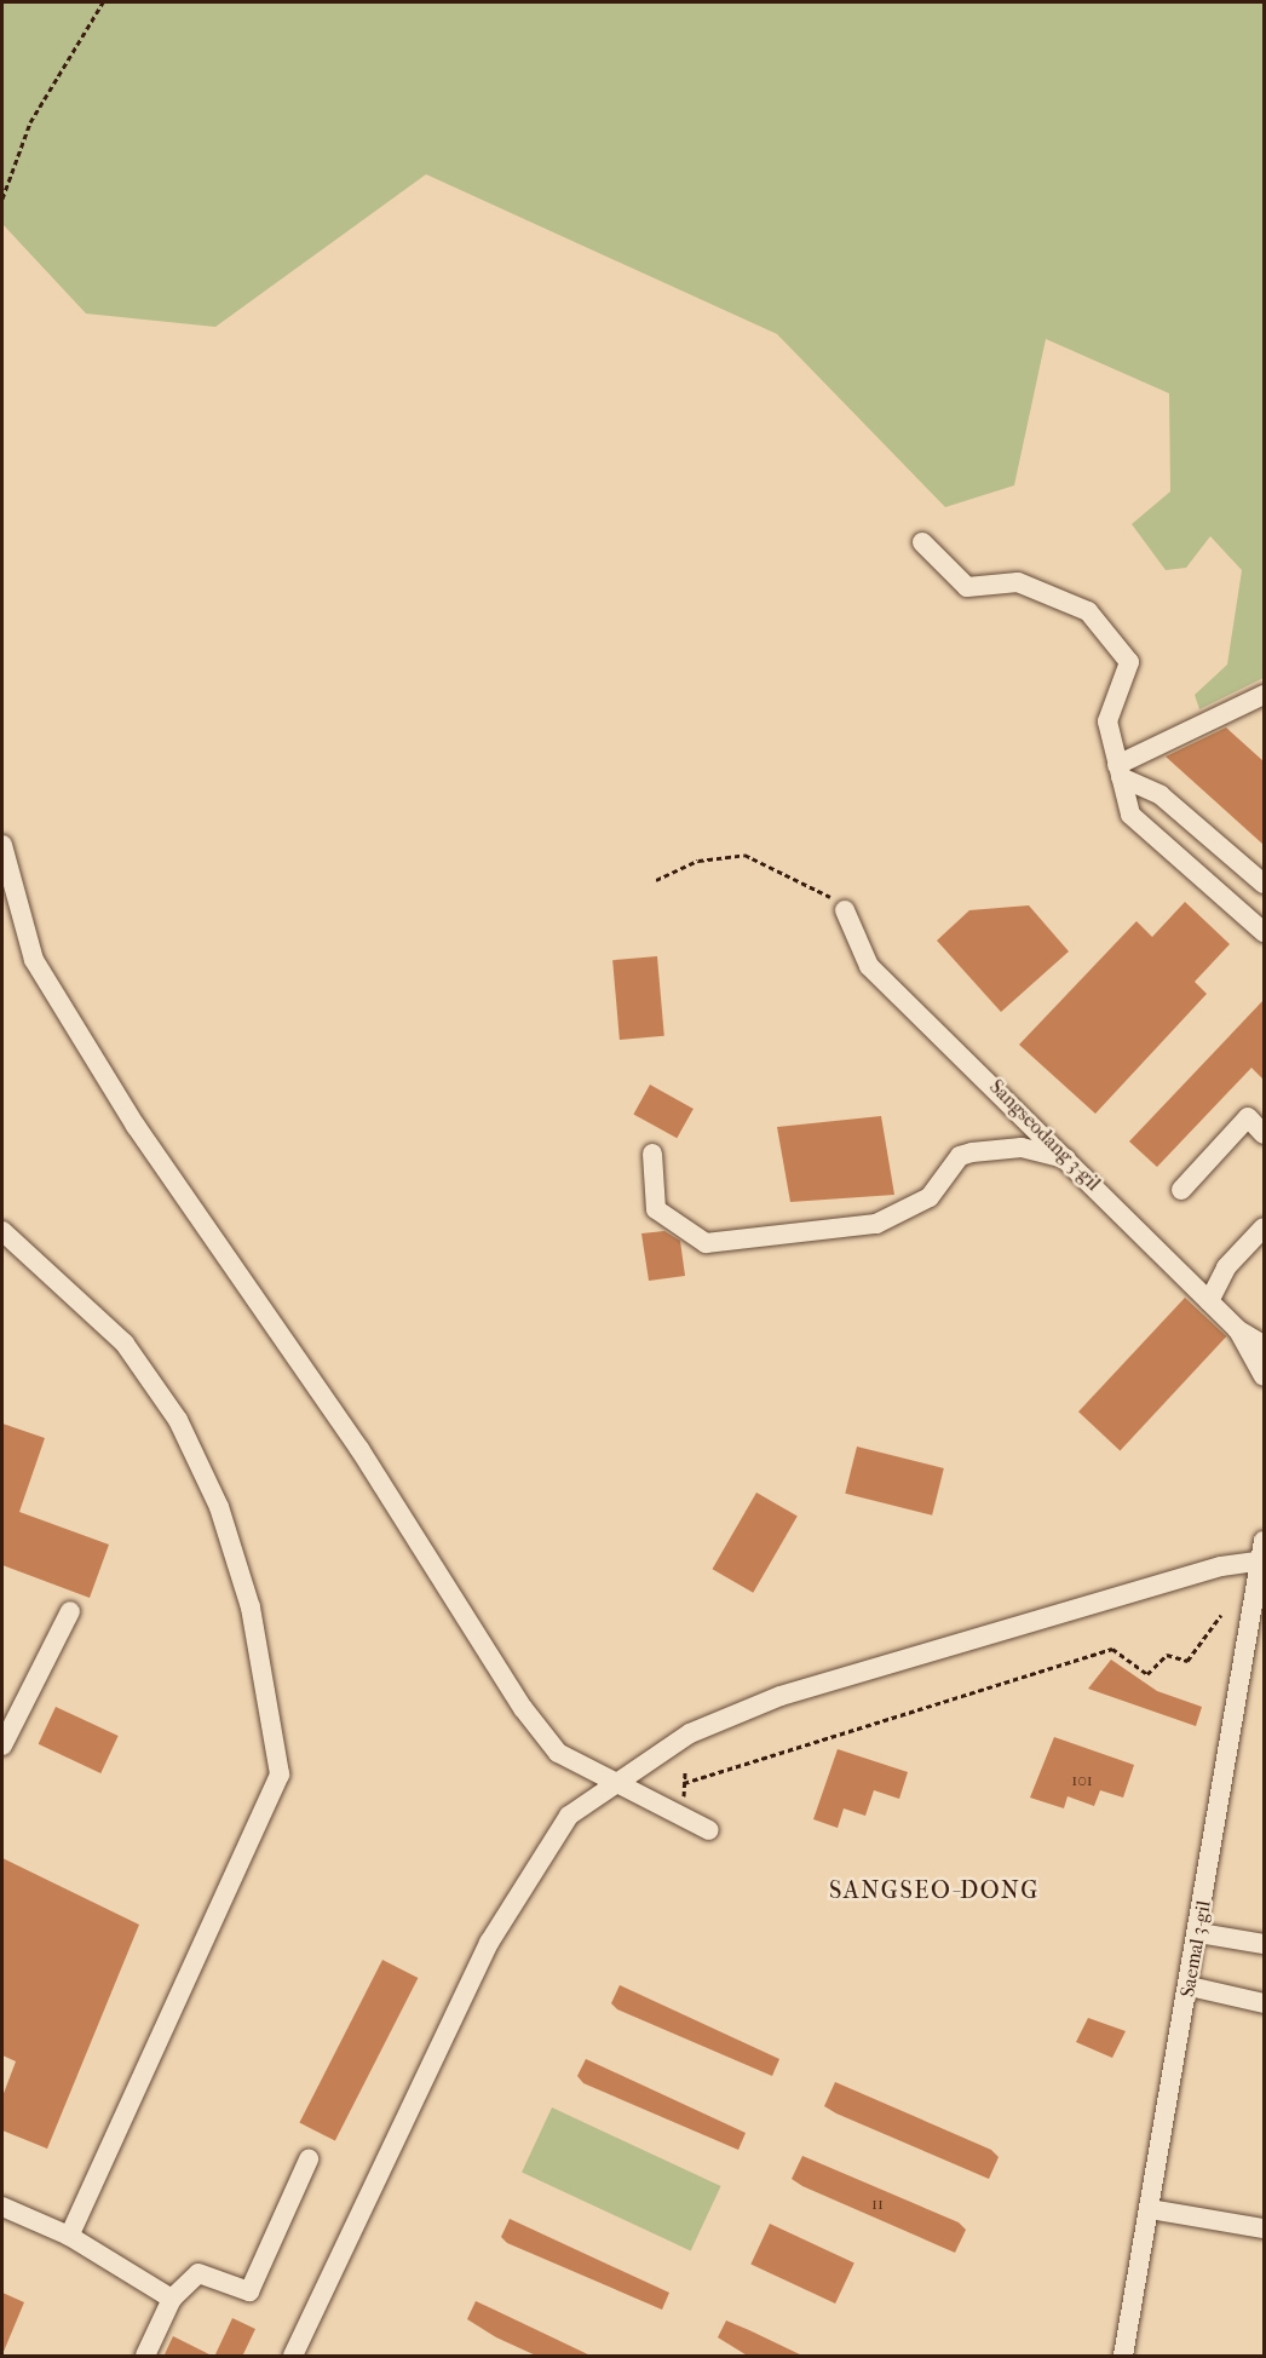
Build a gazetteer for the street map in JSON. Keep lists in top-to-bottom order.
{
  "streets": {
    "street": ["Sangseodang 3-gil", "Saemal 3-gil"]
  },
  "districts": ["SANGSEO-DONG"],
  "house_numbers": ["101", "11"]
}
